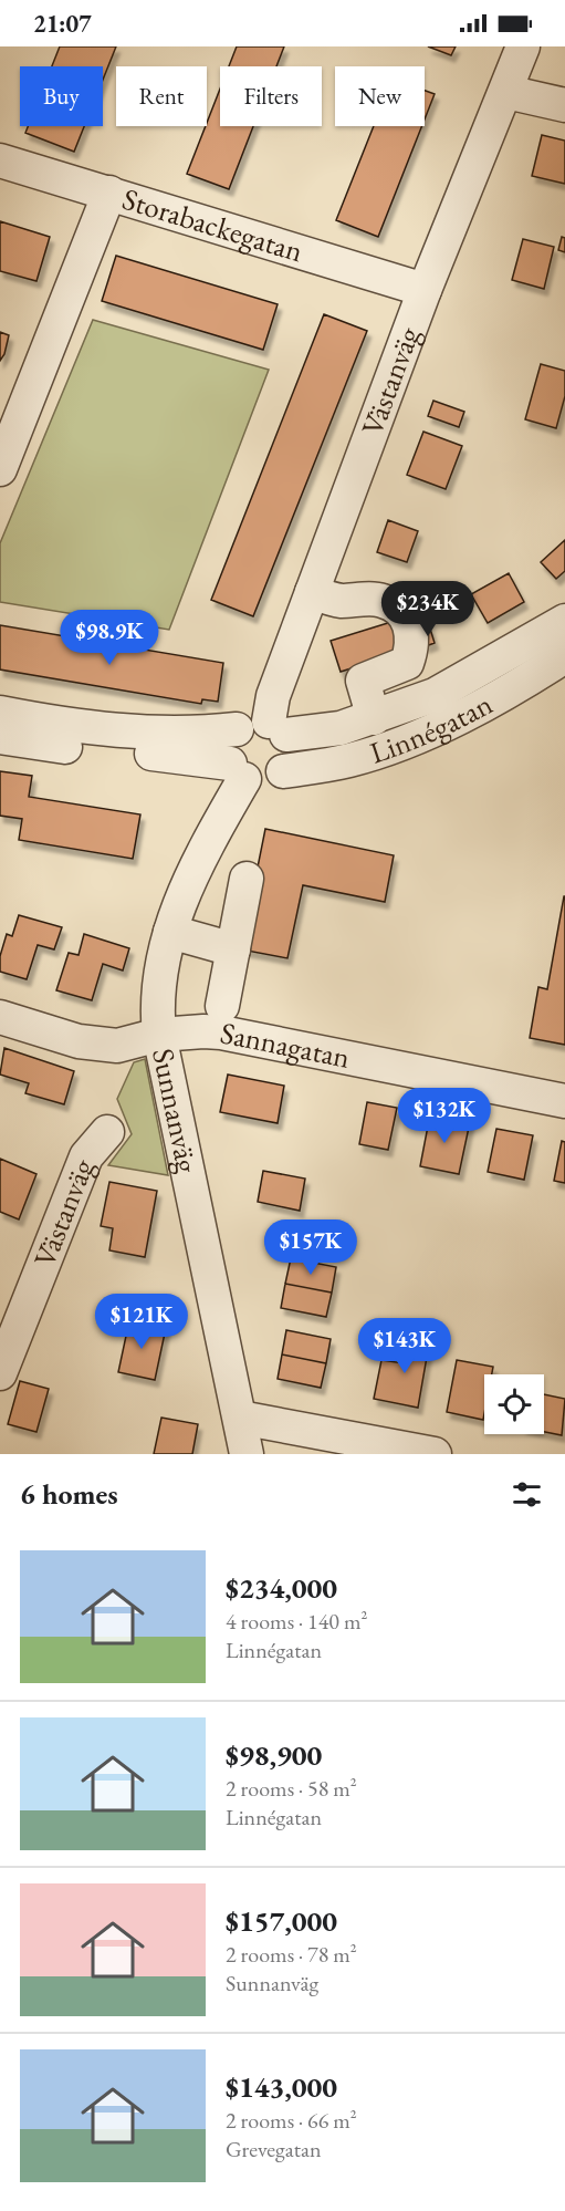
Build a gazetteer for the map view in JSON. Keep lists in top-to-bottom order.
{
  "streets": {
    "street": [
      "Storabackegatan",
      "Västanväg",
      "Linnégatan",
      "Sannagatan",
      "Sunnanväg"
    ]
  },
  "crossings": [
    ["Storabackegatan", "Västanväg"],
    ["Västanväg", "Linnégatan"],
    ["Västanväg", "Sunnanväg"],
    ["Linnégatan", "Sunnanväg"],
    ["Sannagatan", "Sunnanväg"]
  ],
  "page": {
    "status": "21:07",
    "chip": [
      "Buy",
      "Rent",
      "Filters",
      "New"
    ],
    "price": [
      "$234K",
      "$98.9K",
      "$132K",
      "$157K",
      "$121K",
      "$143K"
    ],
    "heading": "6 homes",
    "list": [
      {
        "name": "$234,000",
        "note": "4 rooms · 140 m² · Linnégatan"
      },
      {
        "name": "$98,900",
        "note": "2 rooms · 58 m² · Linnégatan"
      },
      {
        "name": "$157,000",
        "note": "2 rooms · 78 m² · Sunnanväg"
      },
      {
        "name": "$143,000",
        "note": "2 rooms · 66 m² · Grevegatan"
      }
    ]
  }
}
